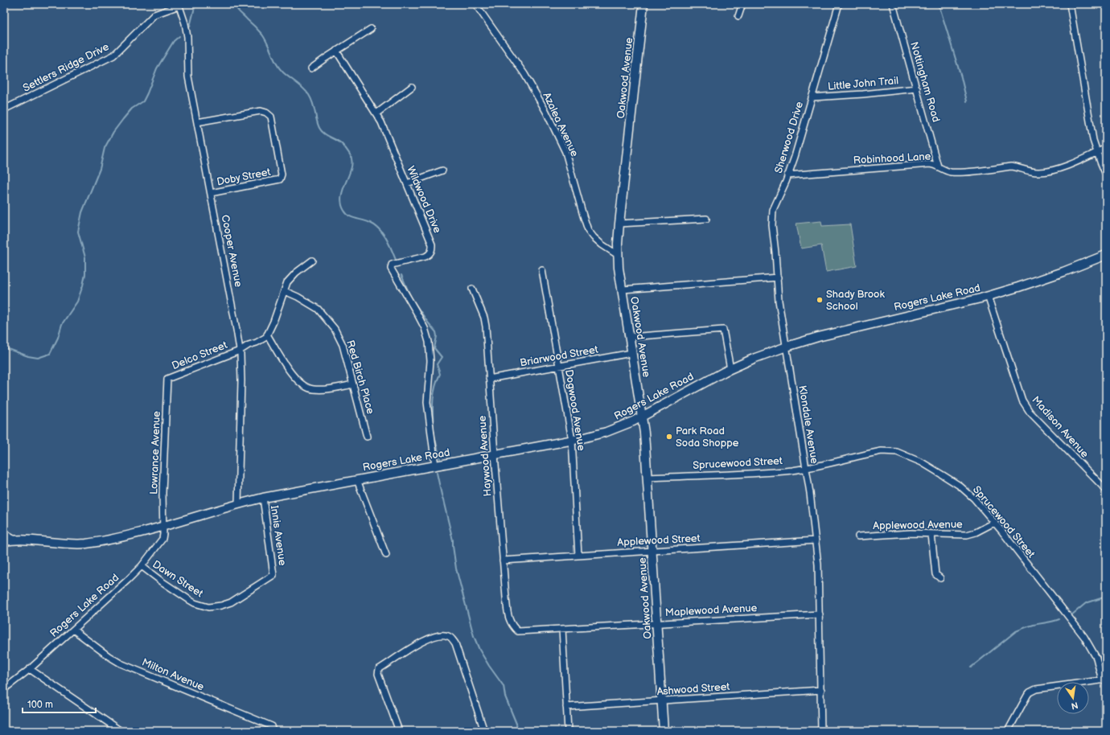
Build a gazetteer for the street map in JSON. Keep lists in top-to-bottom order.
{
  "streets": {
    "main road": ["Oakwood Avenue", "Rogers Lake Road"],
    "street": [
      "Settlers Ridge Drive",
      "Nottingham Road",
      "Little John Trail",
      "Azalea Avenue",
      "Sherwood Drive",
      "Robinhood Lane",
      "Doby Street",
      "Wildwood Drive",
      "Cooper Avenue",
      "Delco Street",
      "Briarwood Street",
      "Red Birch Place",
      "Dogwood Avenue",
      "Klondale Avenue",
      "Madison Avenue",
      "Lowrance Avenue",
      "Haywood Avenue",
      "Sprucewood Street",
      "Applewood Avenue",
      "Innis Avenue",
      "Applewood Street",
      "Dawn Street",
      "Maplewood Avenue",
      "Milton Avenue",
      "Ashwood Street"
    ]
  },
  "crossings": [
    ["Settlers Ridge Drive", "Cooper Avenue"],
    ["Oakwood Avenue", "Azalea Avenue"],
    ["Oakwood Avenue", "Rogers Lake Road"],
    ["Oakwood Avenue", "Briarwood Street"],
    ["Oakwood Avenue", "Sprucewood Street"],
    ["Oakwood Avenue", "Applewood Street"],
    ["Oakwood Avenue", "Maplewood Avenue"],
    ["Oakwood Avenue", "Ashwood Street"],
    ["Nottingham Road", "Little John Trail"],
    ["Nottingham Road", "Robinhood Lane"],
    ["Little John Trail", "Sherwood Drive"],
    ["Sherwood Drive", "Robinhood Lane"],
    ["Sherwood Drive", "Klondale Avenue"],
    ["Doby Street", "Cooper Avenue"],
    ["Wildwood Drive", "Rogers Lake Road"],
    ["Cooper Avenue", "Rogers Lake Road"],
    ["Cooper Avenue", "Delco Street"],
    ["Rogers Lake Road", "Dogwood Avenue"],
    ["Rogers Lake Road", "Klondale Avenue"],
    ["Rogers Lake Road", "Madison Avenue"],
    ["Rogers Lake Road", "Lowrance Avenue"],
    ["Rogers Lake Road", "Haywood Avenue"],
    ["Rogers Lake Road", "Innis Avenue"],
    ["Rogers Lake Road", "Dawn Street"],
    ["Rogers Lake Road", "Milton Avenue"],
    ["Delco Street", "Lowrance Avenue"],
    ["Briarwood Street", "Dogwood Avenue"],
    ["Briarwood Street", "Haywood Avenue"],
    ["Dogwood Avenue", "Applewood Street"],
    ["Klondale Avenue", "Sprucewood Street"],
    ["Klondale Avenue", "Applewood Street"],
    ["Klondale Avenue", "Maplewood Avenue"],
    ["Klondale Avenue", "Ashwood Street"],
    ["Haywood Avenue", "Applewood Street"],
    ["Haywood Avenue", "Maplewood Avenue"],
    ["Sprucewood Street", "Applewood Avenue"],
    ["Innis Avenue", "Dawn Street"]
  ],
  "places": ["Shady Brook School", "Park Road Soda Shoppe"],
  "scale_bar": "100 m",
  "north": "bottom"
}
